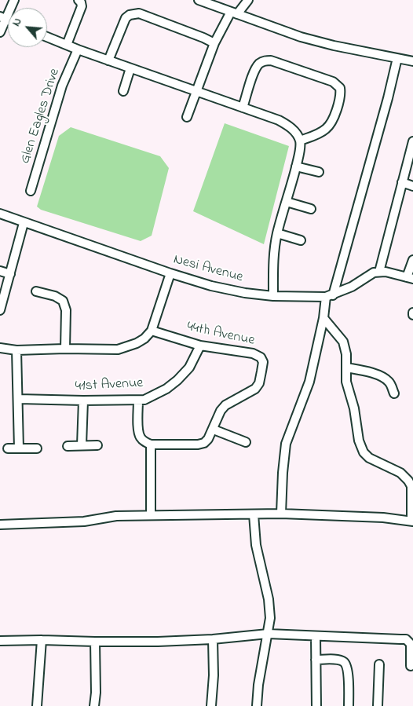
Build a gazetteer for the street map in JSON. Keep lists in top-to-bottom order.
{
  "streets": {
    "street": [
      "Glen Eagles Drive",
      "Nesi Avenue",
      "44th Avenue",
      "41st Avenue"
    ]
  },
  "crossings": [
    ["44th Avenue", "41st Avenue"]
  ],
  "north": "top left"
}
